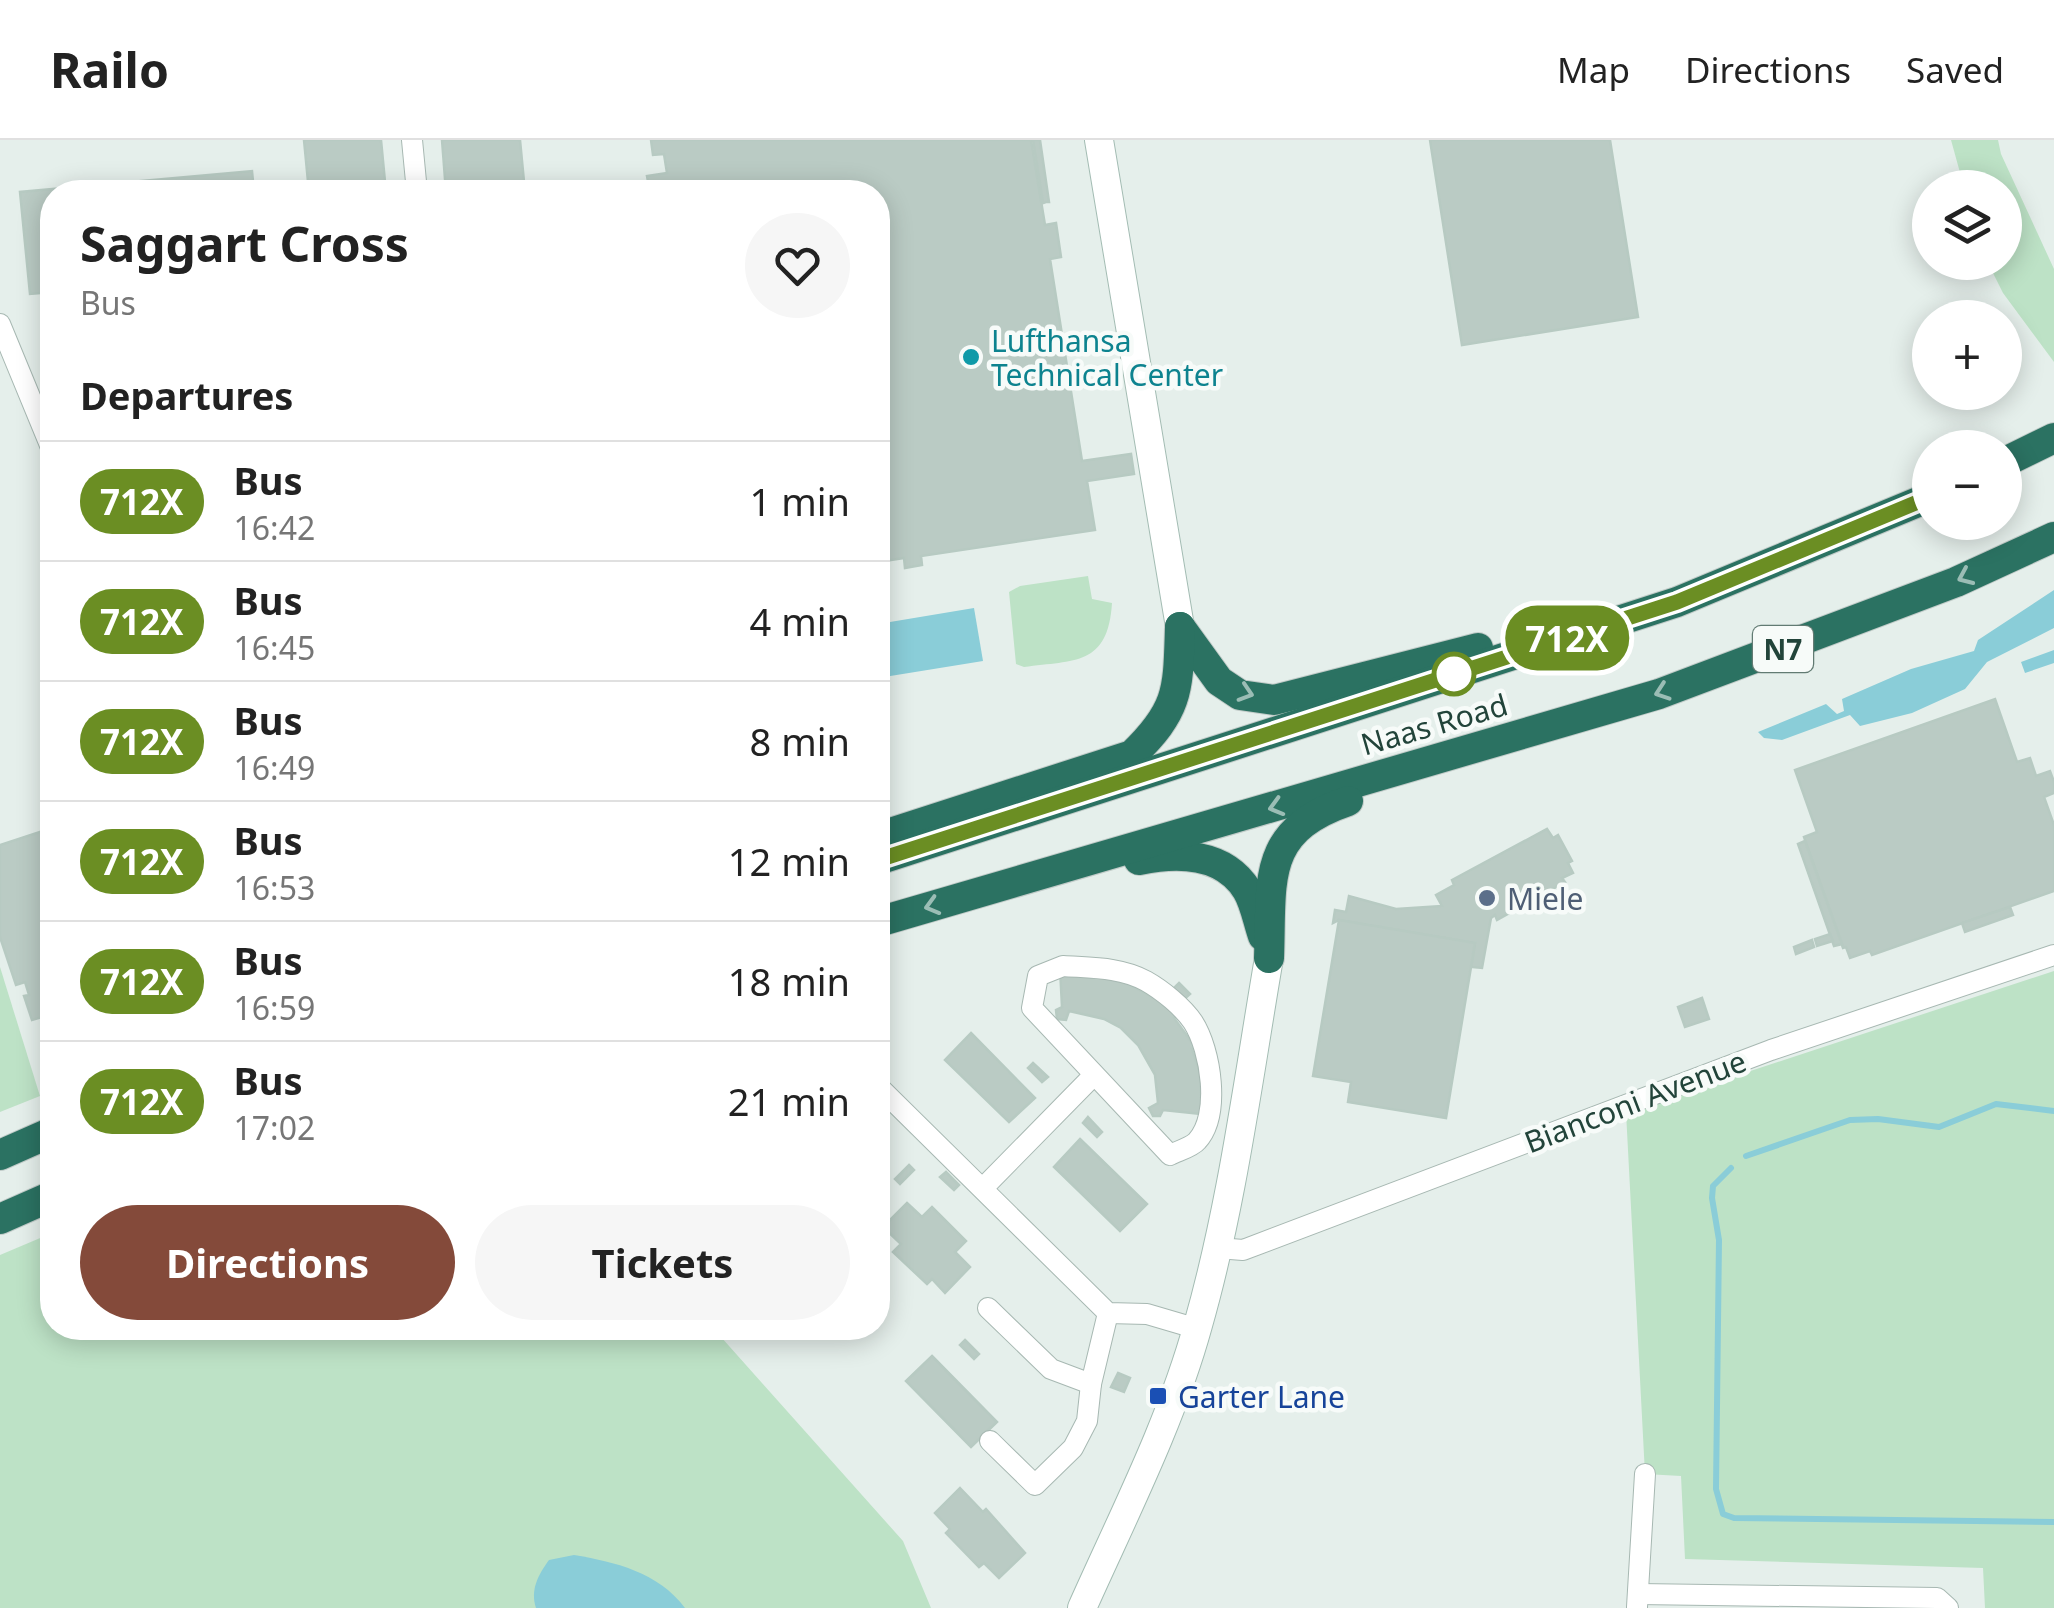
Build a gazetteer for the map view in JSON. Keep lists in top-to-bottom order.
{
  "streets": {
    "highway": ["N7", "Naas Road"],
    "street": ["Bianconi Avenue"]
  },
  "crossings": [
    ["N7", "Naas Road"]
  ],
  "places": {
    "other": ["Lufthansa Technical Center", "Miele"],
    "transit": ["Garter Lane"]
  },
  "lines": ["bus line 712X"],
  "page": {
    "header": "Railo",
    "nav": ["Map", "Directions", "Saved"],
    "on_map": "712X",
    "map_buttons": ["+", "−"],
    "heading": [
      ["Saggart Cross", "Bus"],
      "Departures"
    ],
    "list": [
      {
        "mark": "712X",
        "name": "Bus",
        "note": "16:42",
        "value": "1 min"
      },
      {
        "mark": "712X",
        "name": "Bus",
        "note": "16:45",
        "value": "4 min"
      },
      {
        "mark": "712X",
        "name": "Bus",
        "note": "16:49",
        "value": "8 min"
      },
      {
        "mark": "712X",
        "name": "Bus",
        "note": "16:53",
        "value": "12 min"
      },
      {
        "mark": "712X",
        "name": "Bus",
        "note": "16:59",
        "value": "18 min"
      },
      {
        "mark": "712X",
        "name": "Bus",
        "note": "17:02",
        "value": "21 min"
      }
    ],
    "buttons": ["Directions", "Tickets"]
  }
}
